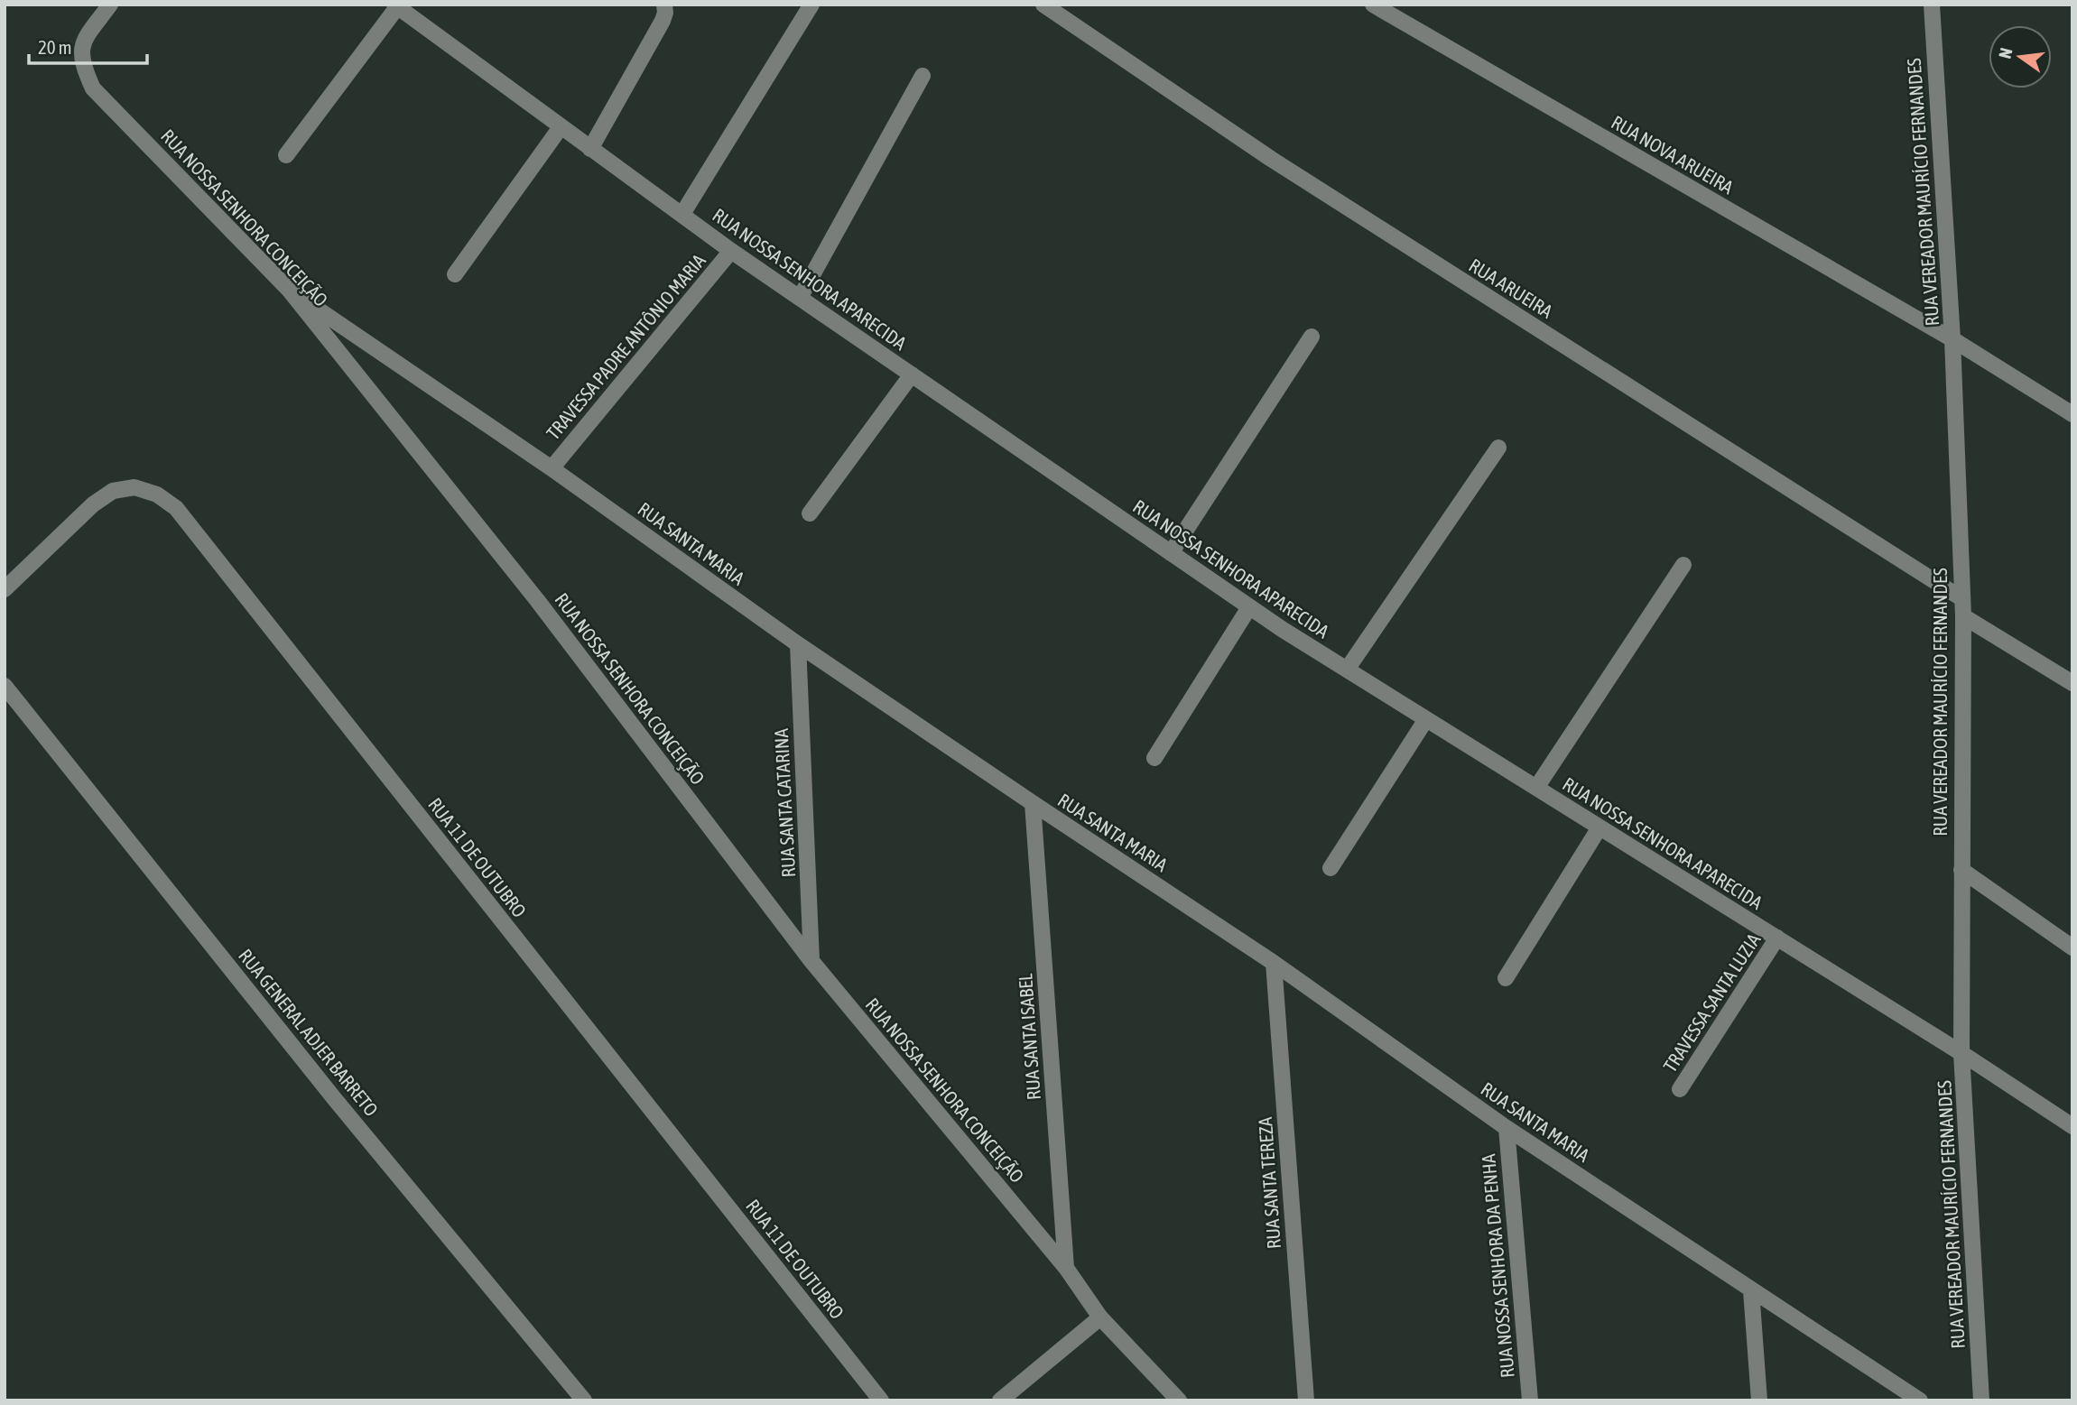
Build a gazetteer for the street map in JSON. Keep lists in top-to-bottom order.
{
  "streets": {
    "street": [
      "RUA NOVA ARUEIRA",
      "RUA VEREADOR MAURÍCIO FERNANDES",
      "RUA NOSSA SENHORA CONCEIÇÃO",
      "RUA NOSSA SENHORA APARECIDA",
      "RUA ARUEIRA",
      "TRAVESSA PADRE ANTÔNIO MARIA",
      "RUA SANTA MARIA",
      "RUA SANTA CATARINA",
      "RUA 11 DE OUTUBRO",
      "TRAVESSA SANTA LUZIA",
      "RUA GENERAL ADJER BARRETO",
      "RUA SANTA ISABEL",
      "RUA SANTA TEREZA",
      "RUA NOSSA SENHORA DA PENHA"
    ]
  },
  "crossings": [
    ["RUA NOVA ARUEIRA", "RUA VEREADOR MAURÍCIO FERNANDES"],
    ["RUA VEREADOR MAURÍCIO FERNANDES", "RUA NOSSA SENHORA APARECIDA"],
    ["RUA VEREADOR MAURÍCIO FERNANDES", "RUA ARUEIRA"],
    ["RUA NOSSA SENHORA CONCEIÇÃO", "RUA SANTA MARIA"],
    ["RUA NOSSA SENHORA CONCEIÇÃO", "RUA SANTA CATARINA"],
    ["RUA NOSSA SENHORA CONCEIÇÃO", "RUA SANTA ISABEL"],
    ["RUA NOSSA SENHORA APARECIDA", "TRAVESSA PADRE ANTÔNIO MARIA"],
    ["RUA NOSSA SENHORA APARECIDA", "TRAVESSA SANTA LUZIA"],
    ["TRAVESSA PADRE ANTÔNIO MARIA", "RUA SANTA MARIA"],
    ["RUA SANTA MARIA", "RUA SANTA CATARINA"],
    ["RUA SANTA MARIA", "RUA SANTA ISABEL"],
    ["RUA SANTA MARIA", "RUA SANTA TEREZA"],
    ["RUA SANTA MARIA", "RUA NOSSA SENHORA DA PENHA"]
  ],
  "scale_bar": "20 m",
  "north": "left"
}
